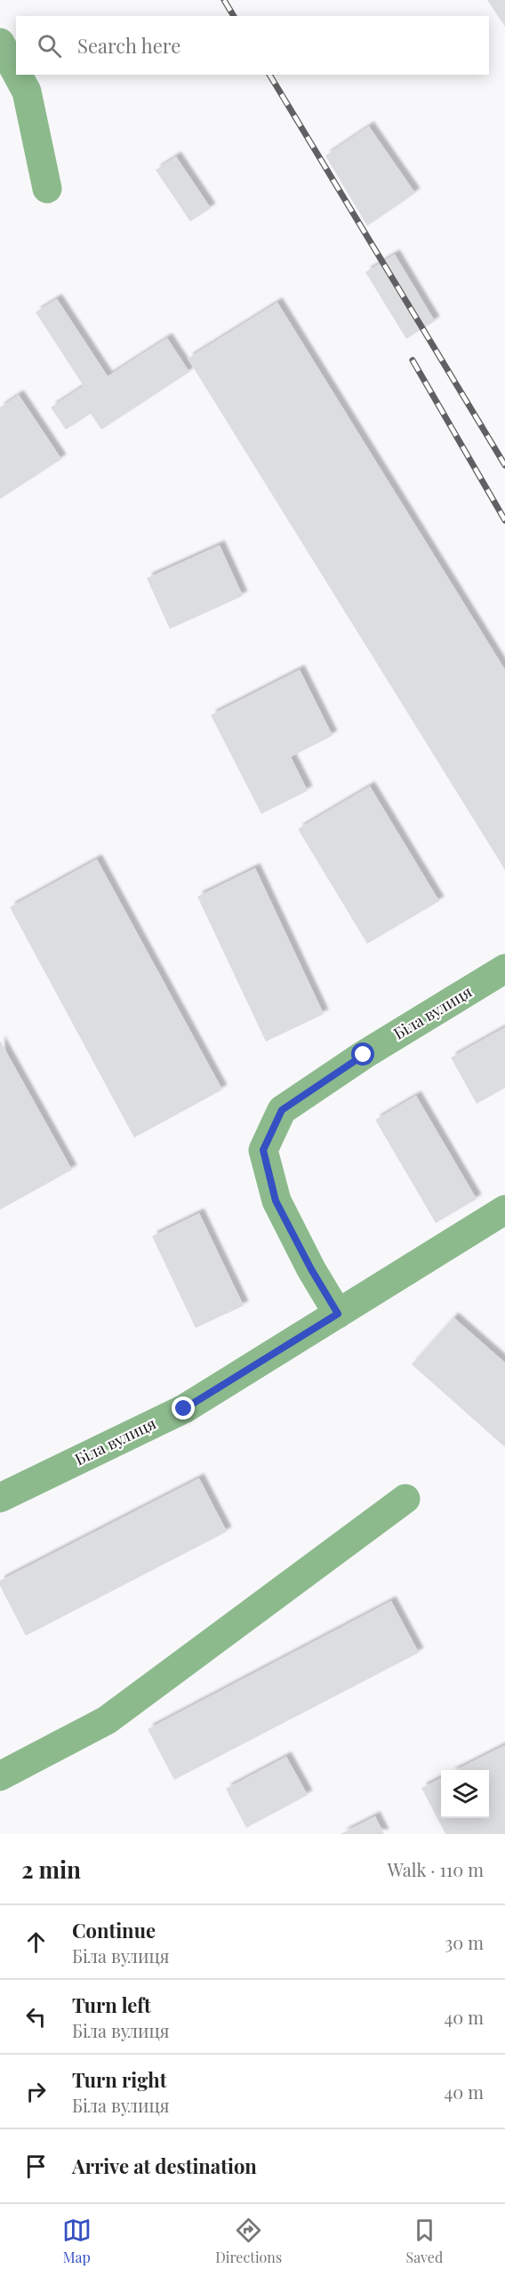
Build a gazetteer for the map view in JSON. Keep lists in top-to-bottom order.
{
  "streets": {
    "street": ["Біла вулиця"]
  },
  "page": {
    "search": "Search here",
    "heading": ["2 min", "Walk · 110 m"],
    "list": [
      ["Continue", "Біла вулиця", "30 m"],
      ["Turn left", "Біла вулиця", "40 m"],
      ["Turn right", "Біла вулиця", "40 m"],
      "Arrive at destination"
    ],
    "nav": ["Map", "Directions", "Saved"]
  }
}
